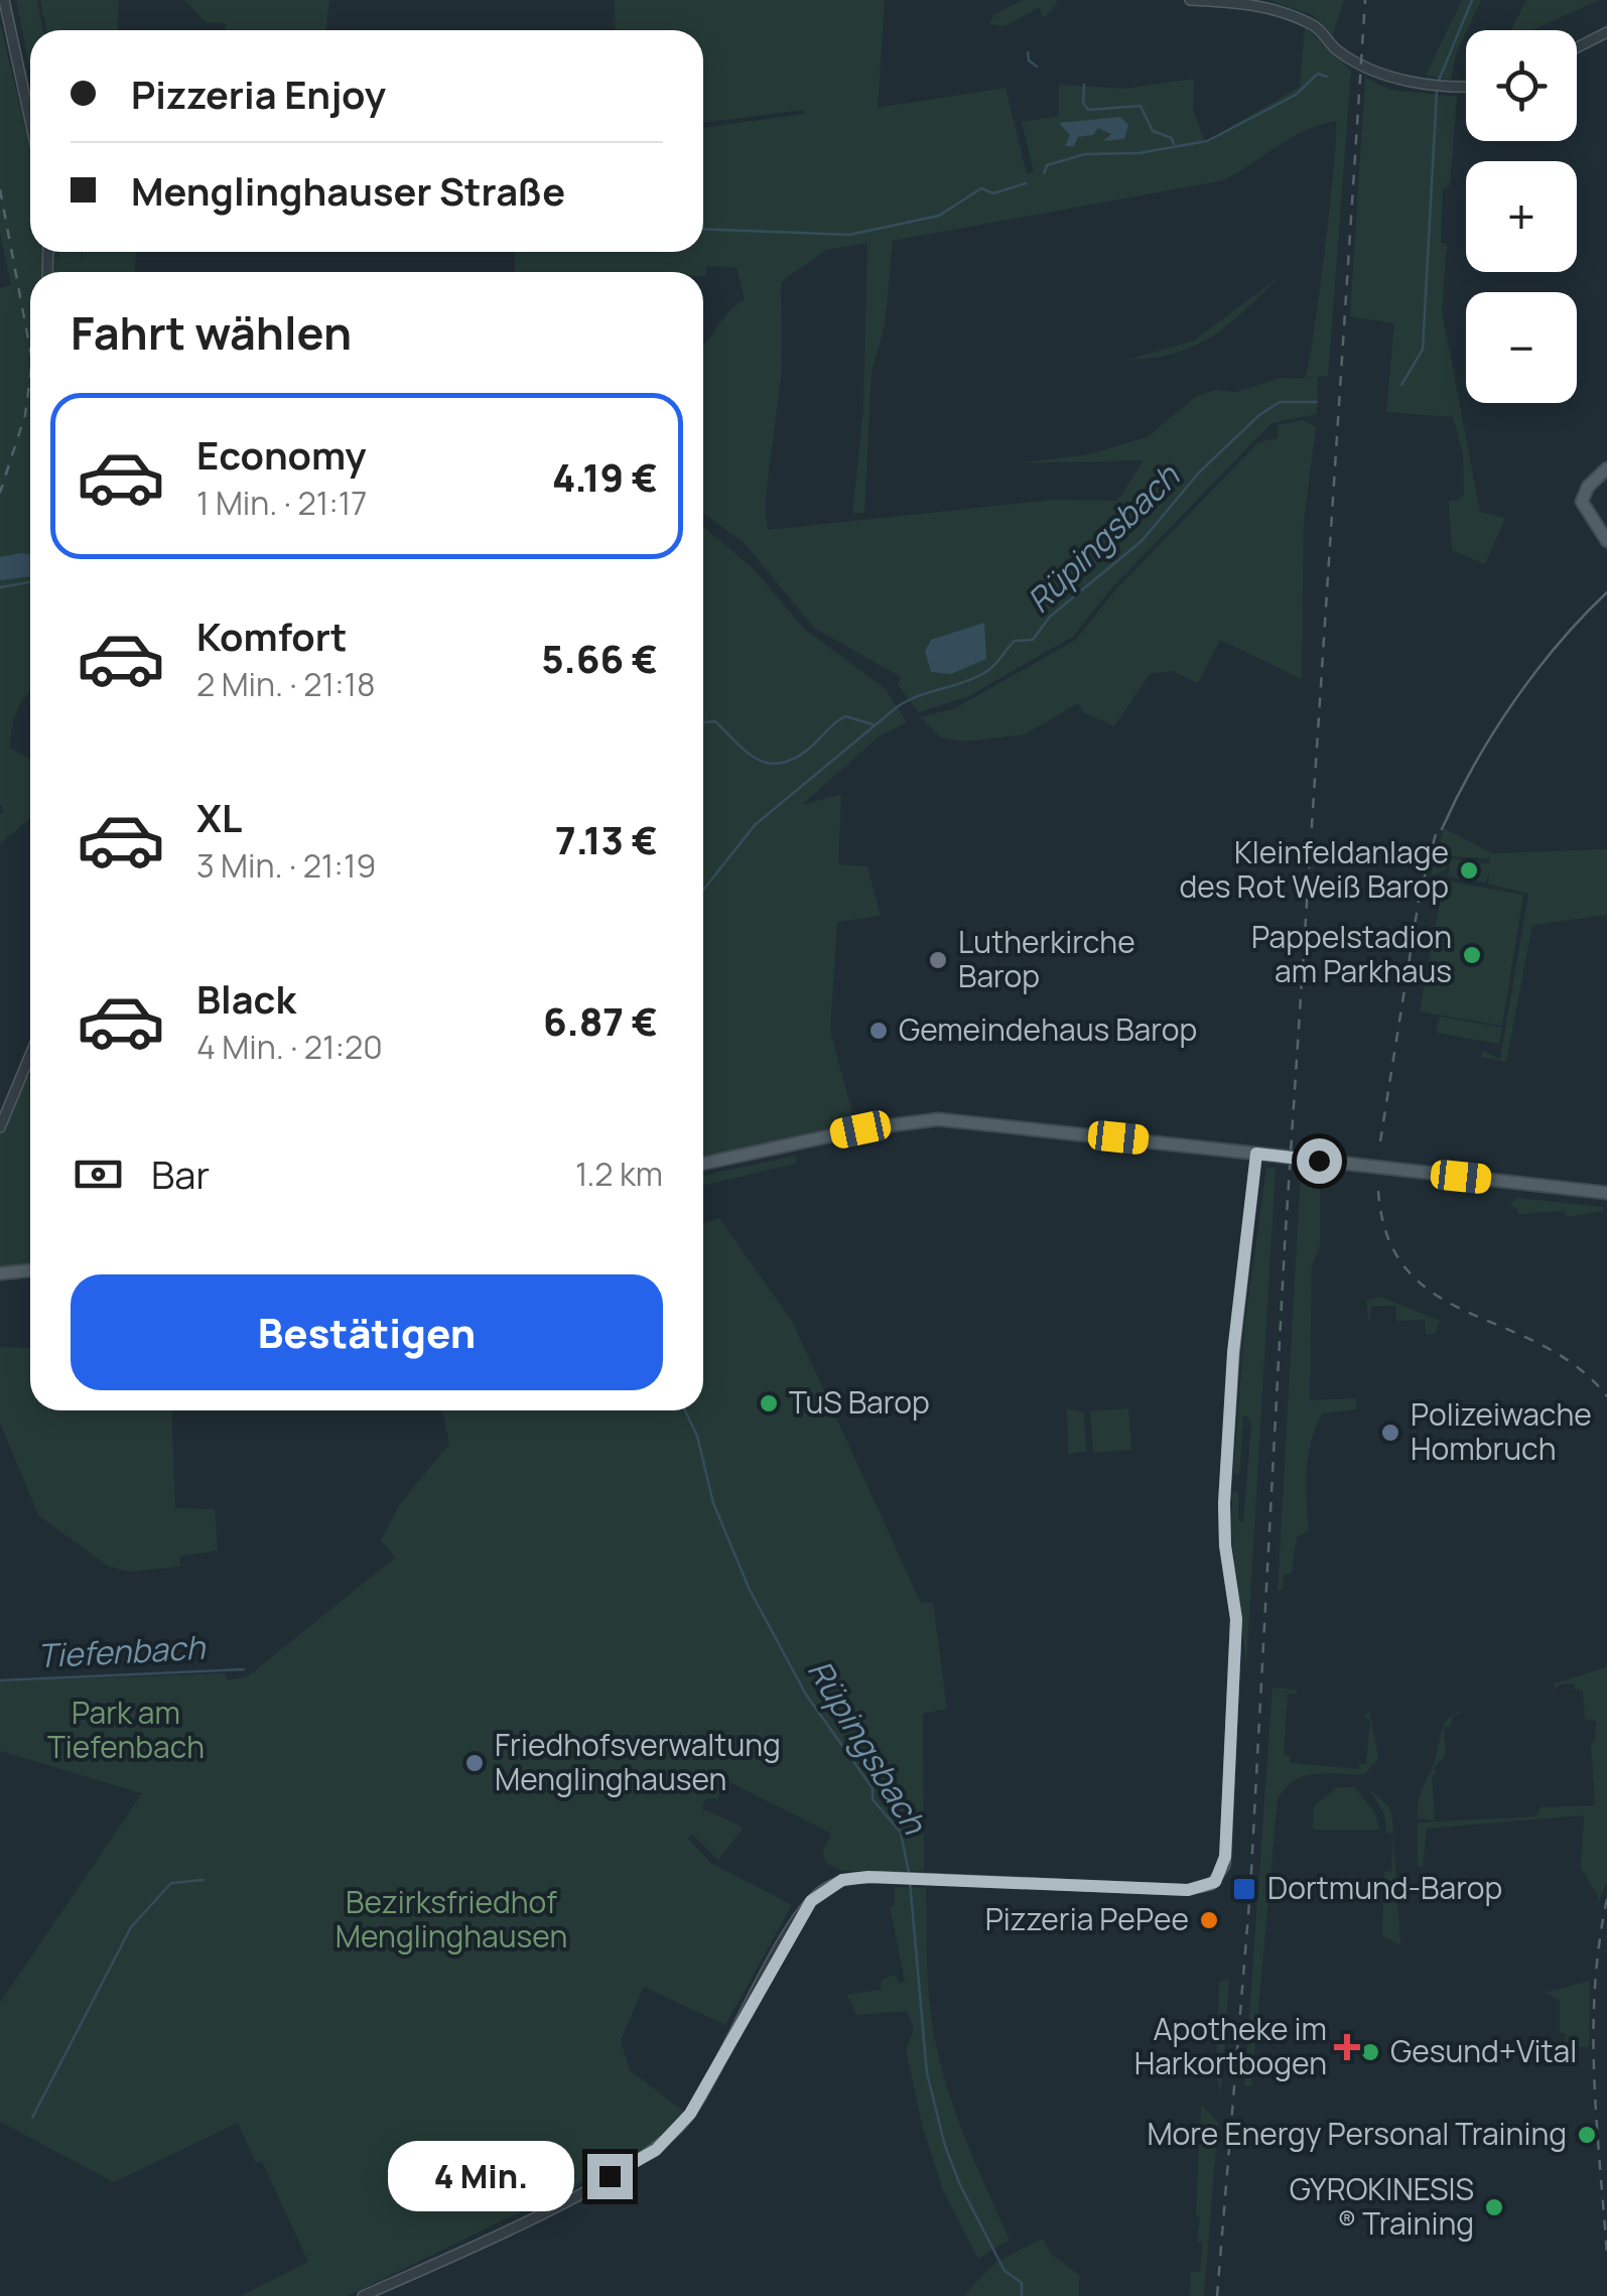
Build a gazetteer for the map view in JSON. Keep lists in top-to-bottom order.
{
  "water": ["Rüpingsbach", "Tiefenbach"],
  "parks": ["Park am Tiefenbach", "Bezirksfriedhof Menglinghausen"],
  "places": {
    "other": [
      "Kleinfeldanlage des Rot Weiß Barop",
      "Pappelstadion am Parkhaus",
      "Lutherkirche Barop",
      "Gemeindehaus Barop",
      "TuS Barop",
      "Polizeiwache Hombruch",
      "Friedhofsverwaltung Menglinghausen",
      "Pizzeria PePee",
      "Gesund+Vital",
      "More Energy Personal Training",
      "GYROKINESIS ® Training"
    ],
    "transit": ["Dortmund-Barop"],
    "health": ["Apotheke im Harkortbogen"]
  },
  "page": {
    "map_buttons": ["+", "−"],
    "banner": ["Pizzeria Enjoy", "Menglinghauser Straße"],
    "heading": "Fahrt wählen",
    "list": [
      {
        "name": "Economy",
        "note": "1 Min. · 21:17",
        "value": "4.19 €"
      },
      {
        "name": "Komfort",
        "note": "2 Min. · 21:18",
        "value": "5.66 €"
      },
      {
        "name": "XL",
        "note": "3 Min. · 21:19",
        "value": "7.13 €"
      },
      {
        "name": "Black",
        "note": "4 Min. · 21:20",
        "value": "6.87 €"
      }
    ],
    "pay": ["Bar", "1.2 km"],
    "buttons": "Bestätigen",
    "bubble": "4 Min."
  }
}
